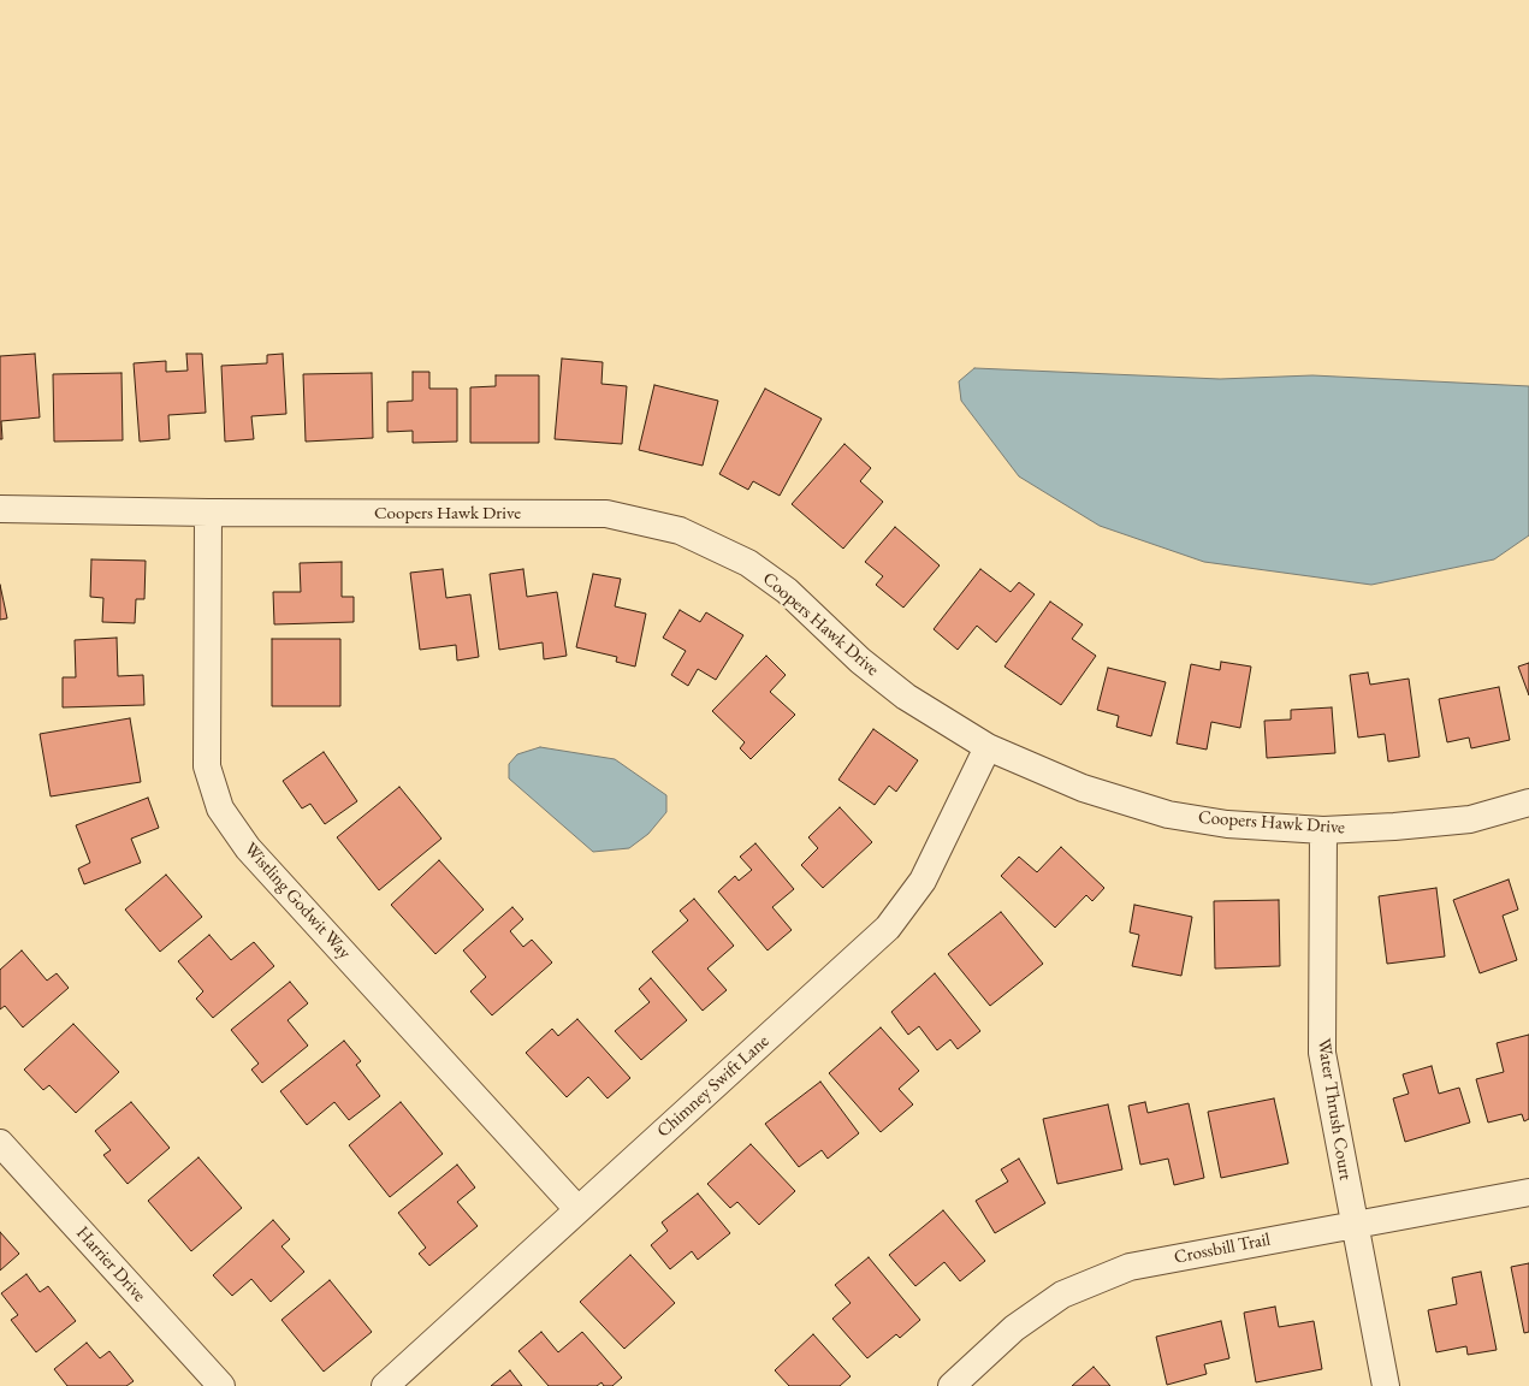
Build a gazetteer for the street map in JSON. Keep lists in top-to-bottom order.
{
  "streets": {
    "street": [
      "Coopers Hawk Drive",
      "Wistling Godwit Way",
      "Chimney Swift Lane",
      "Water Thrush Court",
      "Crossbill Trail",
      "Harrier Drive"
    ]
  },
  "crossings": [
    ["Coopers Hawk Drive", "Wistling Godwit Way"],
    ["Coopers Hawk Drive", "Chimney Swift Lane"],
    ["Coopers Hawk Drive", "Water Thrush Court"],
    ["Wistling Godwit Way", "Chimney Swift Lane"],
    ["Water Thrush Court", "Crossbill Trail"]
  ]
}
